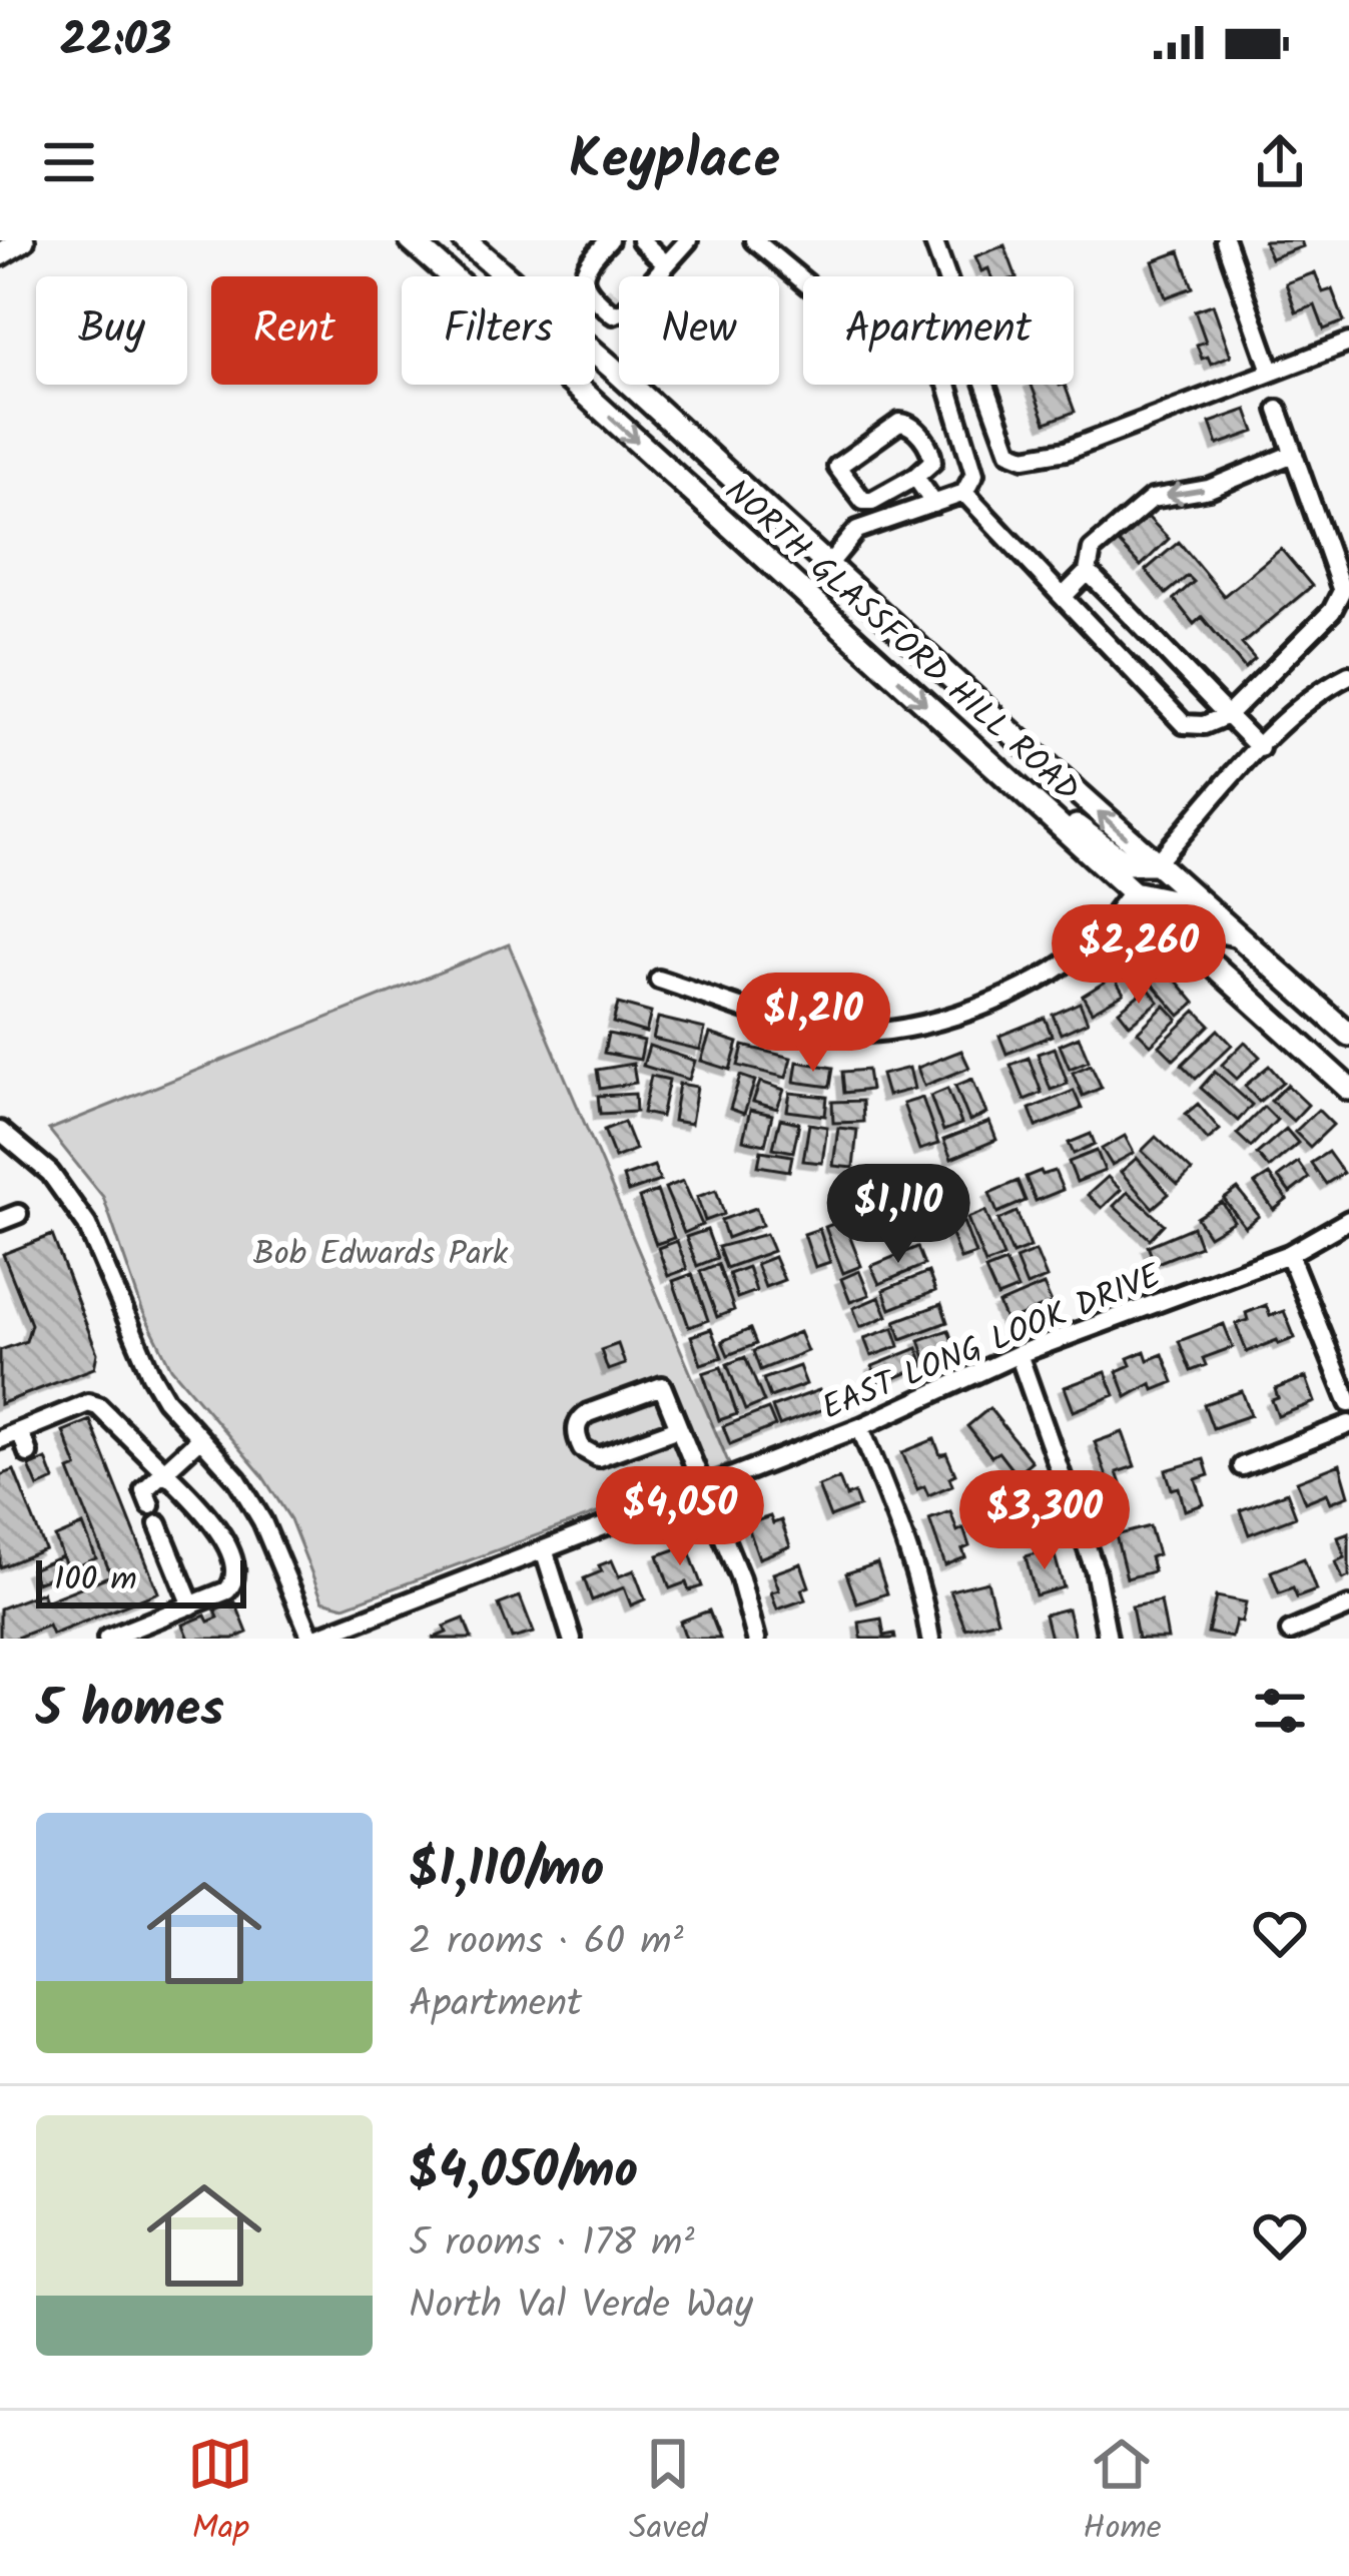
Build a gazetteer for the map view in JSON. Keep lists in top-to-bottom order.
{
  "streets": {
    "main road": ["NORTH GLASSFORD HILL ROAD"],
    "street": ["EAST LONG LOOK DRIVE"]
  },
  "parks": ["Bob Edwards Park"],
  "scale_bar": "100 m",
  "page": {
    "status": "22:03",
    "header": "Keyplace",
    "chip": [
      "Buy",
      "Rent",
      "Filters",
      "New",
      "Apartment"
    ],
    "price": [
      "$2,260",
      "$1,210",
      "$1,110",
      "$4,050",
      "$3,300"
    ],
    "scale": "100 m",
    "heading": "5 homes",
    "list": [
      {
        "name": "$1,110/mo",
        "note": "2 rooms · 60 m² · Apartment"
      },
      {
        "name": "$4,050/mo",
        "note": "5 rooms · 178 m² · North Val Verde Way"
      }
    ],
    "tabs": ["Map", "Saved", "Home"]
  }
}
